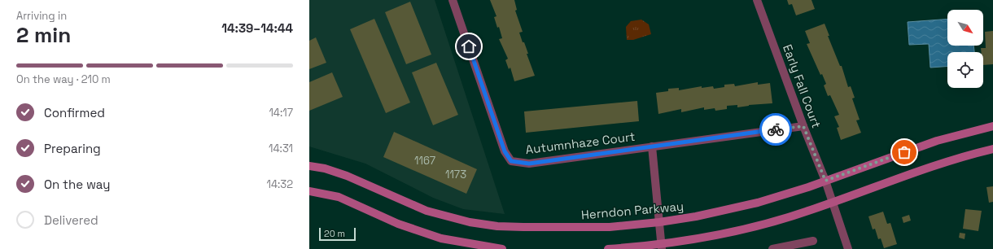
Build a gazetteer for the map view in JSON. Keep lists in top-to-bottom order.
{
  "streets": {
    "main road": ["Herndon Parkway"],
    "street": ["Early Fall Court", "Autumnhaze Court"]
  },
  "crossings": [
    ["Early Fall Court", "Autumnhaze Court"],
    ["Early Fall Court", "Herndon Parkway"]
  ],
  "house_numbers": ["1167", "1173"],
  "scale_bar": "20 m",
  "north": "bottom right",
  "page": {
    "heading": ["2 min", "Arriving in", "14:39–14:44"],
    "bar": "On the way · 210 m",
    "list": [
      ["Confirmed", "14:17"],
      ["Preparing", "14:31"],
      ["On the way", "14:32"],
      "Delivered"
    ],
    "scale": "20 m"
  }
}
